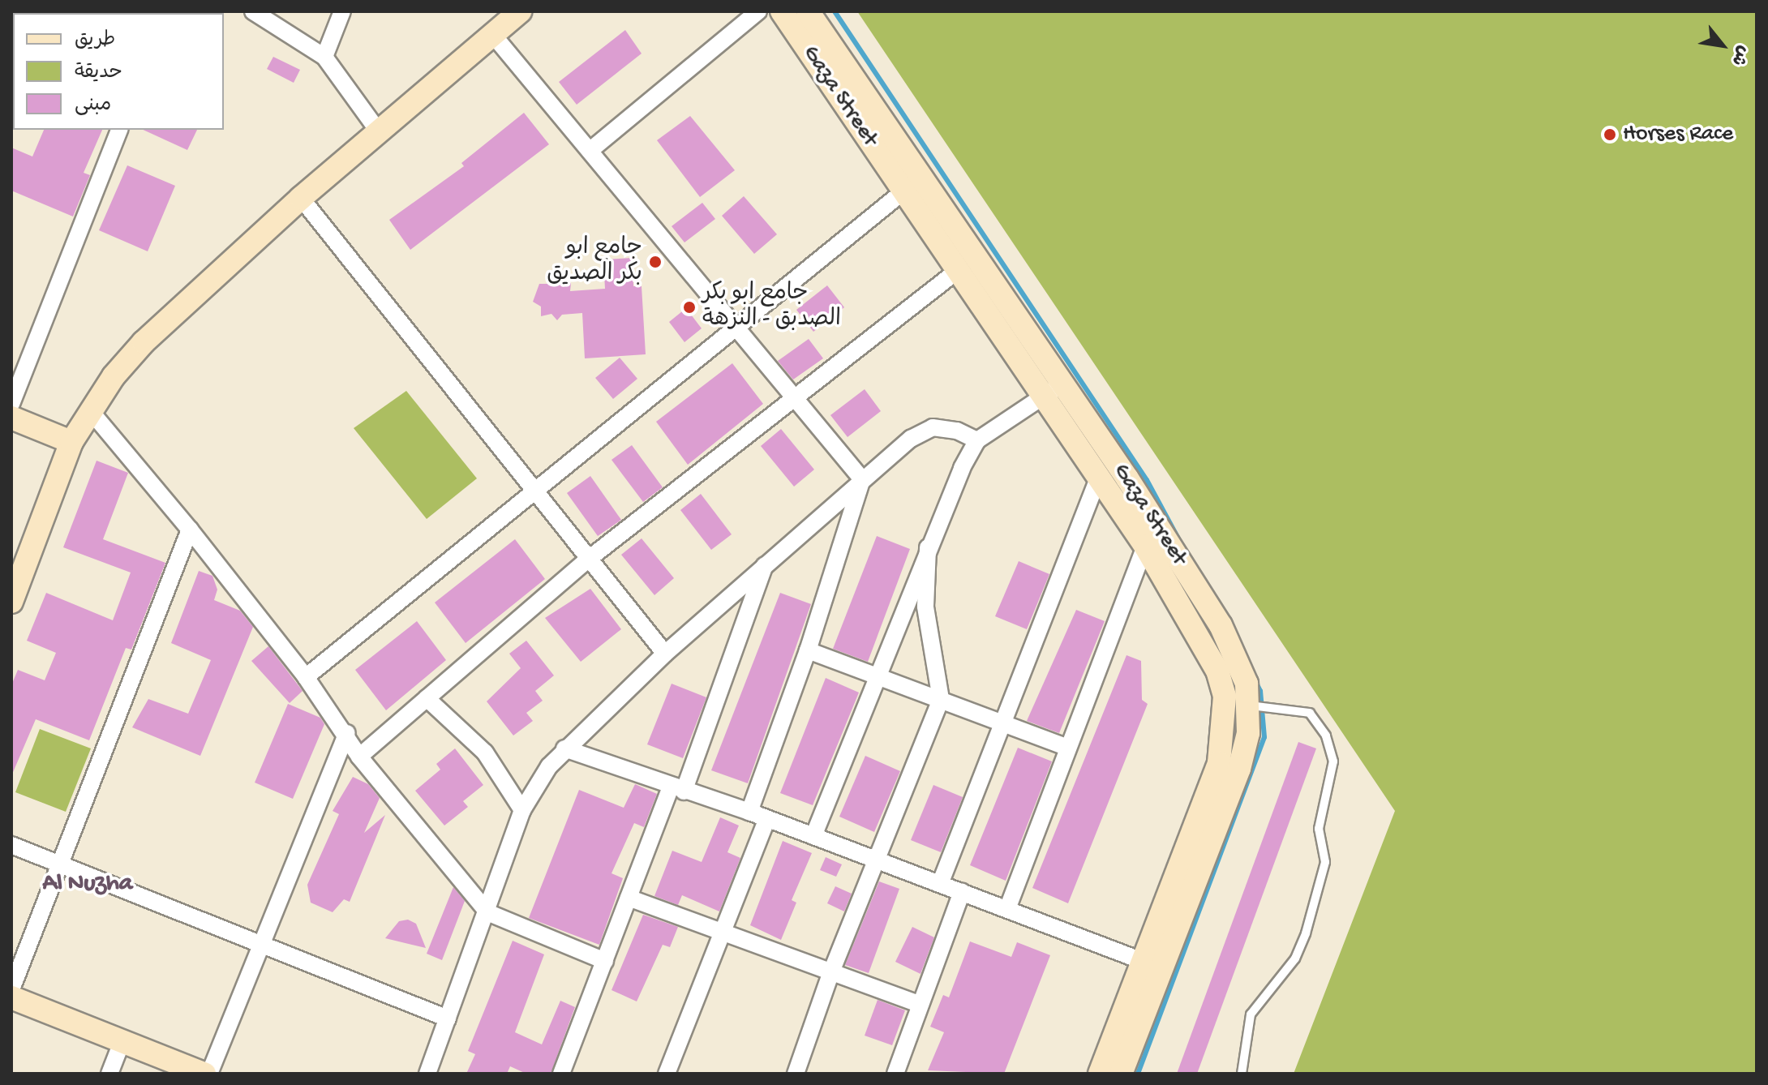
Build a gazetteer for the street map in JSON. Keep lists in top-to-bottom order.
{
  "streets": {
    "main road": ["Gaza Street"]
  },
  "districts": ["Al Nuzha"],
  "places": ["Horses Race", "جامع ابو بكر الصديق", "جامع ابو بكر الصدبق - النزهة"],
  "legend": ["طريق", "حديقة", "مبنى"],
  "north": "bottom right"
}
